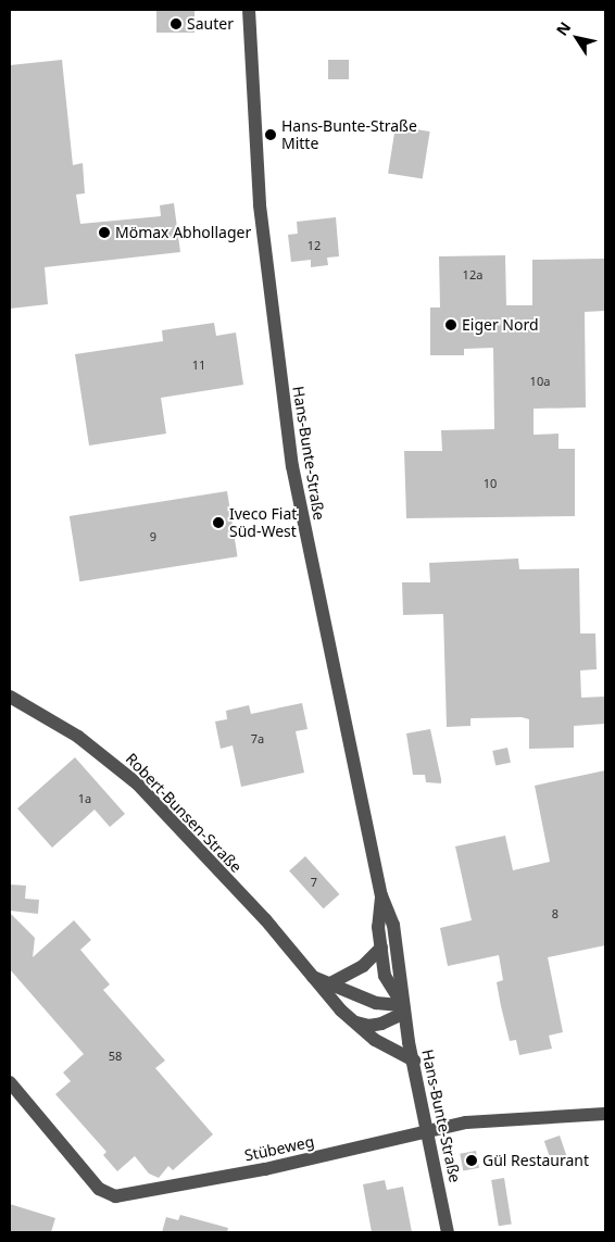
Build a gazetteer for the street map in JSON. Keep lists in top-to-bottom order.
{
  "streets": {
    "street": ["Hans-Bunte-Straße", "Robert-Bunsen-Straße", "Stübeweg"]
  },
  "crossings": [
    ["Hans-Bunte-Straße", "Robert-Bunsen-Straße"],
    ["Hans-Bunte-Straße", "Stübeweg"]
  ],
  "places": [
    "Sauter",
    "Hans-Bunte-Straße Mitte",
    "Mömax Abhollager",
    "Eiger Nord",
    "Iveco Fiat Süd-West",
    "Gül Restaurant"
  ],
  "house_numbers": [
    "12",
    "12a",
    "11",
    "10a",
    "10",
    "9",
    "7a",
    "1a",
    "7",
    "8",
    "58"
  ],
  "north": "top left"
}
